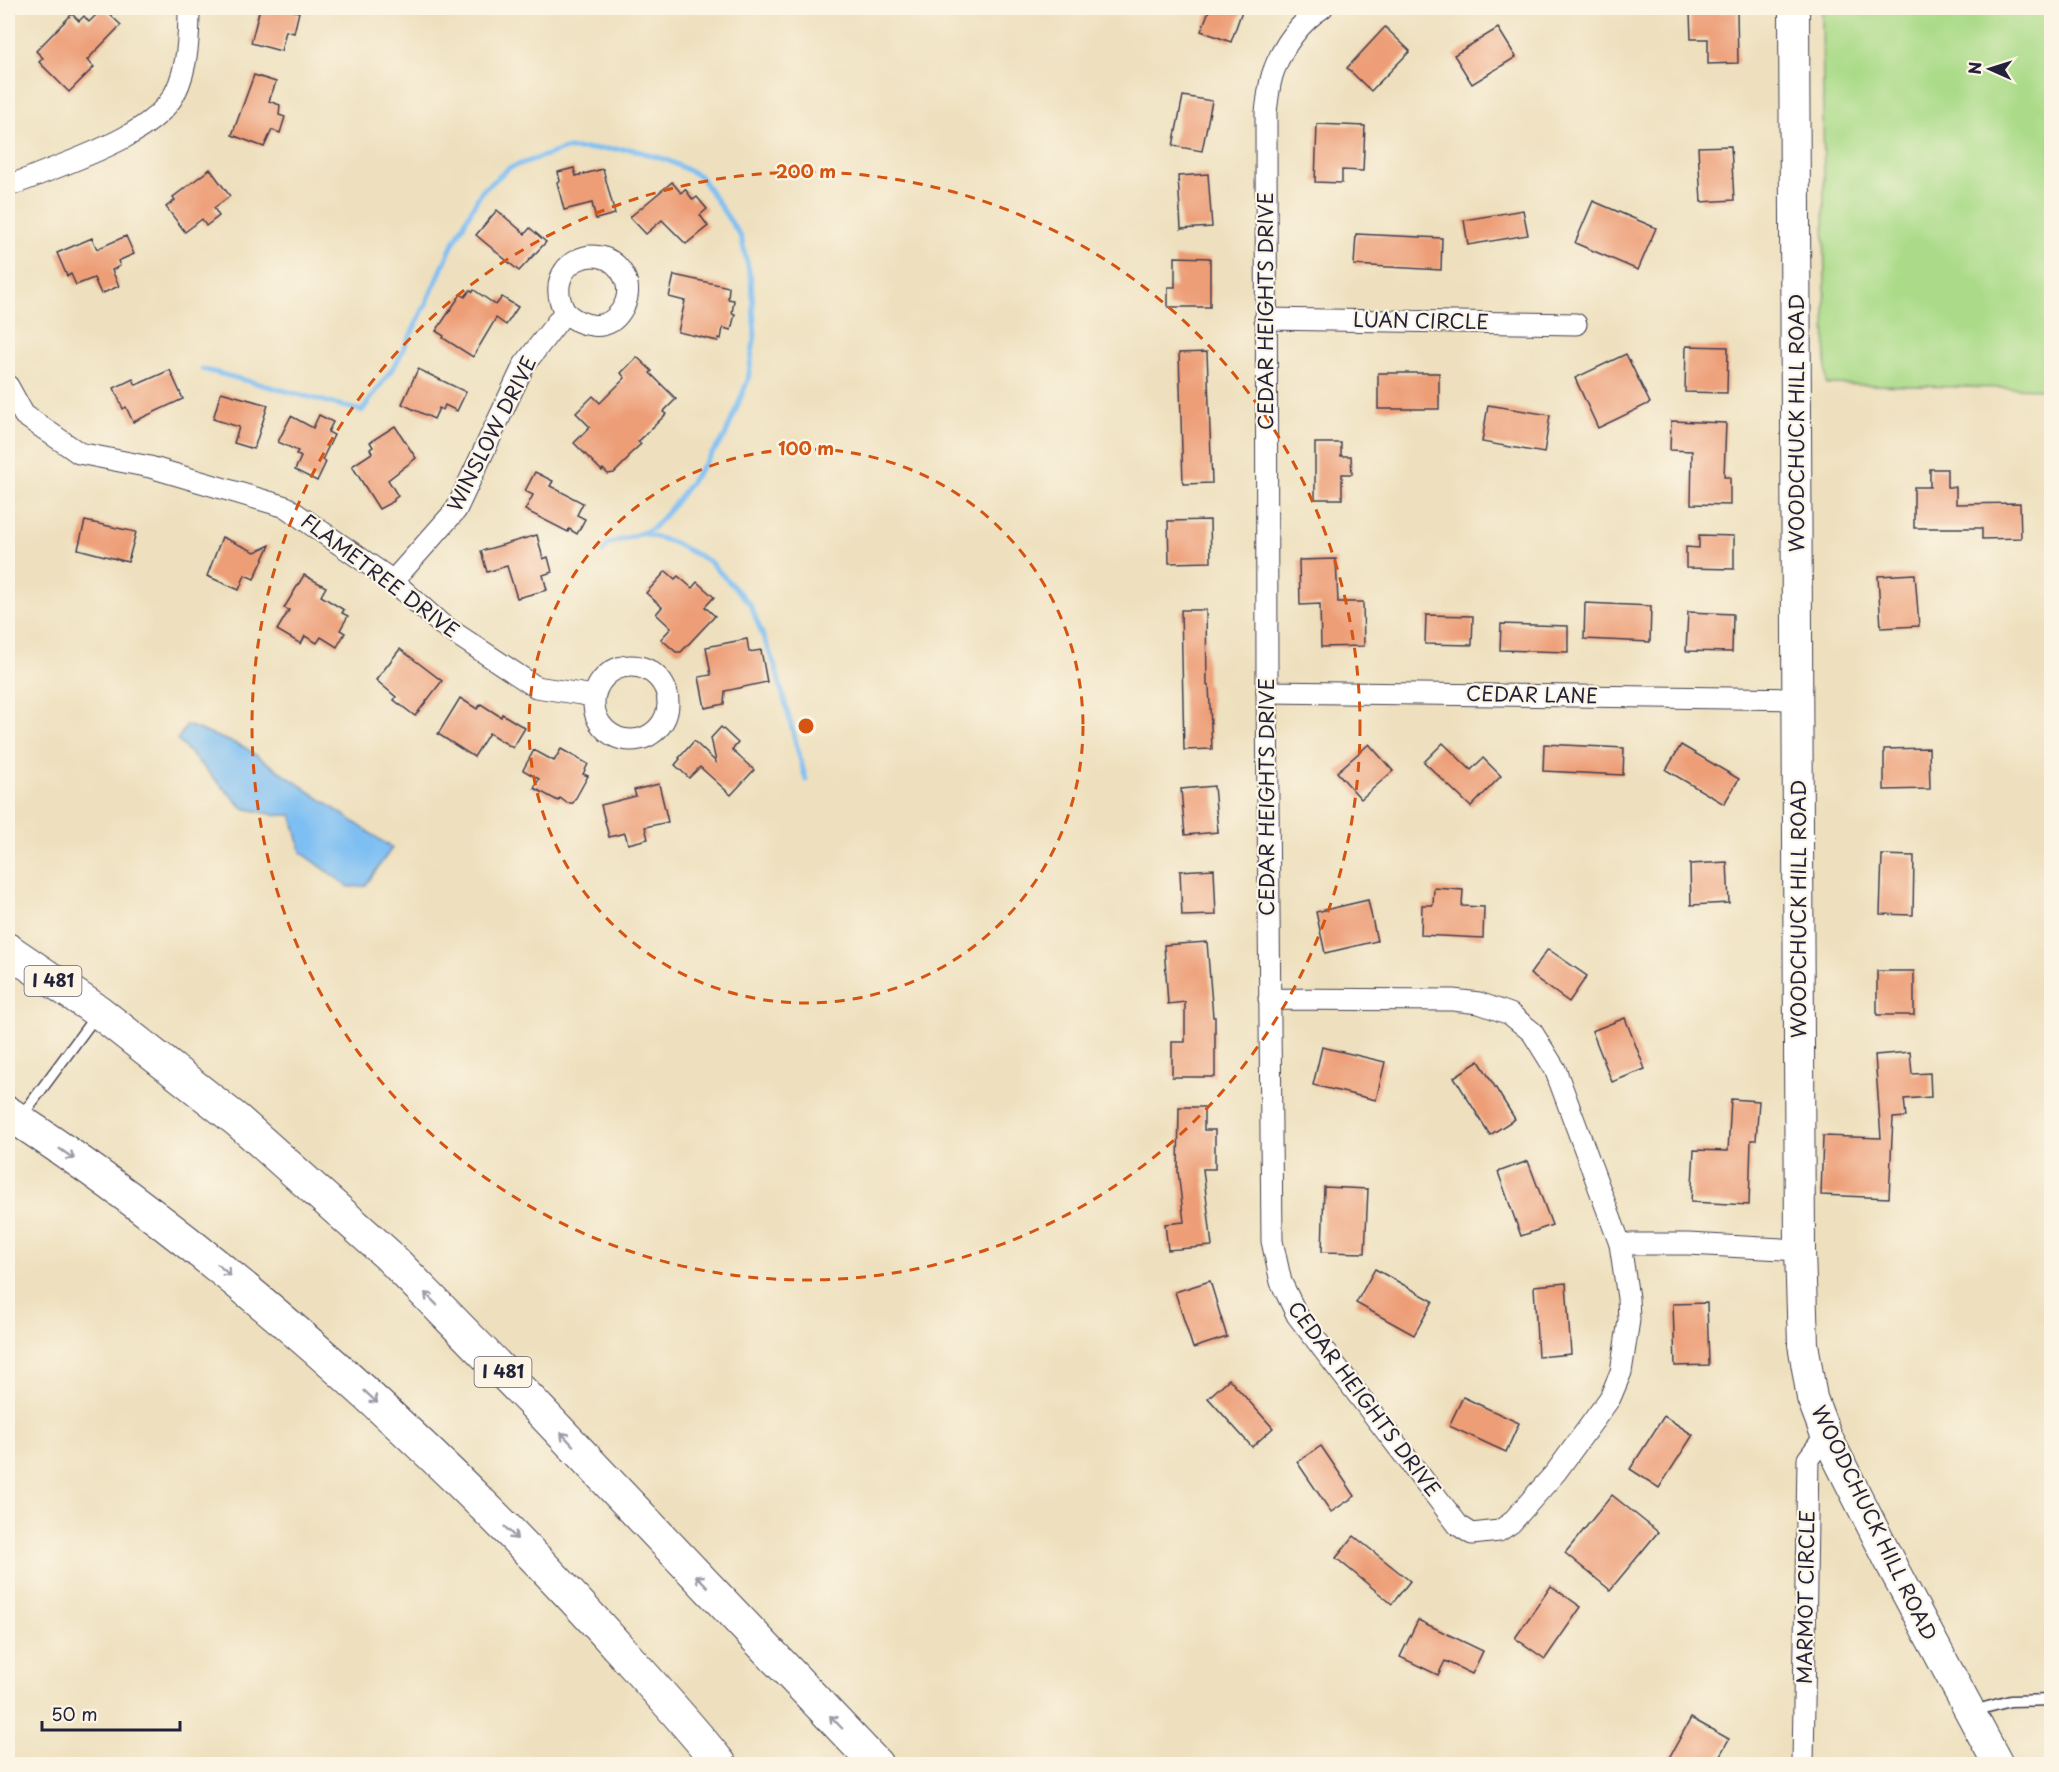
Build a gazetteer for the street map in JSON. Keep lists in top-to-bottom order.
{
  "streets": {
    "highway": ["I 481"],
    "street": [
      "CEDAR HEIGHTS DRIVE",
      "LUAN CIRCLE",
      "WOODCHUCK HILL ROAD",
      "WINSLOW DRIVE",
      "FLAMETREE DRIVE",
      "CEDAR LANE",
      "MARMOT CIRCLE"
    ]
  },
  "crossings": [
    ["CEDAR HEIGHTS DRIVE", "LUAN CIRCLE"],
    ["CEDAR HEIGHTS DRIVE", "CEDAR LANE"],
    ["WOODCHUCK HILL ROAD", "CEDAR LANE"],
    ["WOODCHUCK HILL ROAD", "MARMOT CIRCLE"],
    ["WINSLOW DRIVE", "FLAMETREE DRIVE"]
  ],
  "scale_bar": "50 m",
  "north": "left",
  "rings": ["200 m", "100 m"]
}
